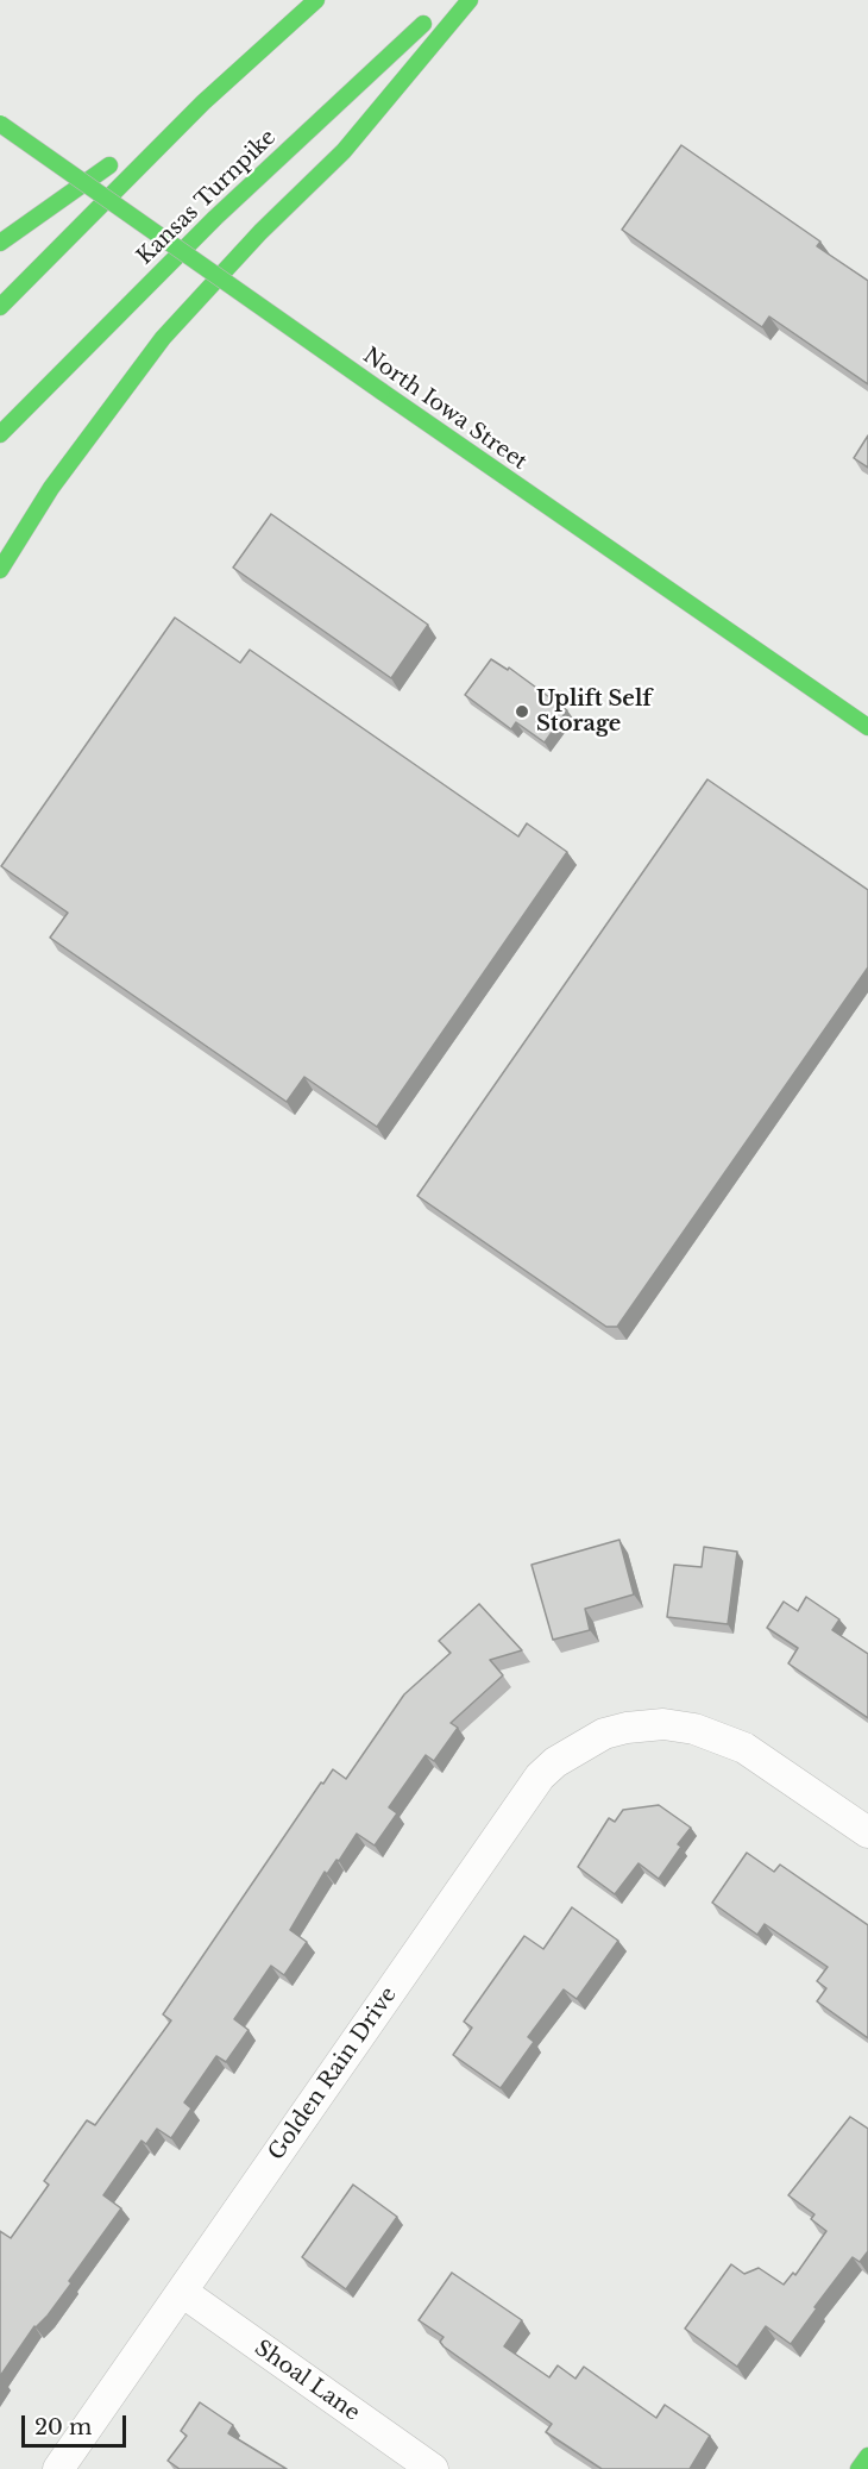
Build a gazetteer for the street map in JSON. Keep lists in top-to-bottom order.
{
  "streets": {
    "main road": ["Kansas Turnpike", "North Iowa Street"],
    "street": ["Golden Rain Drive", "Shoal Lane"]
  },
  "crossings": [
    ["Golden Rain Drive", "Shoal Lane"]
  ],
  "places": ["Uplift Self Storage"],
  "scale_bar": "20 m"
}
